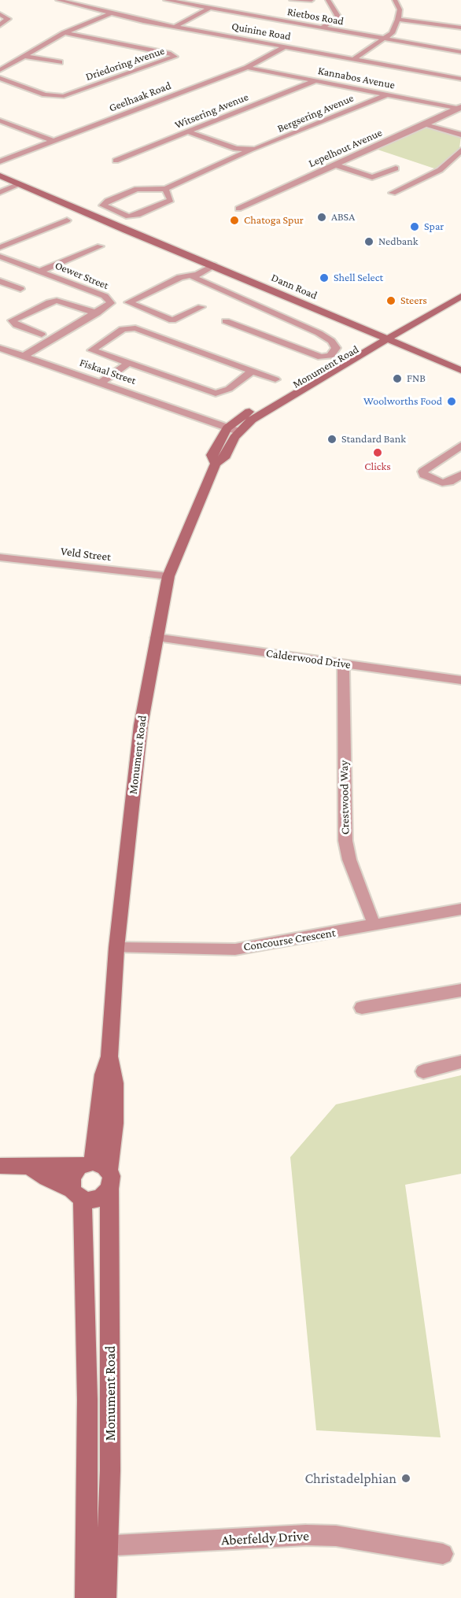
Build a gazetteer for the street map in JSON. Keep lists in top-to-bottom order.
{
  "streets": {
    "main road": ["Dann Road", "Monument Road"],
    "street": [
      "Rietbos Road",
      "Quinine Road",
      "Driedoring Avenue",
      "Kannabos Avenue",
      "Geelhaak Road",
      "Witsering Avenue",
      "Bergsering Avenue",
      "Lepelhout Avenue",
      "Oewer Street",
      "Fiskaal Street",
      "Veld Street",
      "Calderwood Drive",
      "Crestwood Way",
      "Concourse Crescent",
      "Aberfeldy Drive"
    ]
  },
  "crossings": [
    ["Quinine Road", "Geelhaak Road"],
    ["Kannabos Avenue", "Geelhaak Road"],
    ["Kannabos Avenue", "Witsering Avenue"],
    ["Kannabos Avenue", "Bergsering Avenue"],
    ["Kannabos Avenue", "Lepelhout Avenue"],
    ["Witsering Avenue", "Bergsering Avenue"],
    ["Oewer Street", "Fiskaal Street"],
    ["Dann Road", "Monument Road"],
    ["Monument Road", "Fiskaal Street"],
    ["Monument Road", "Veld Street"],
    ["Monument Road", "Calderwood Drive"],
    ["Monument Road", "Concourse Crescent"],
    ["Monument Road", "Aberfeldy Drive"],
    ["Calderwood Drive", "Crestwood Way"],
    ["Crestwood Way", "Concourse Crescent"]
  ],
  "places": [
    "ABSA",
    "Chatoga Spur",
    "Spar",
    "Nedbank",
    "Shell Select",
    "Steers",
    "FNB",
    "Woolworths Food",
    "Standard Bank",
    "Clicks",
    "Christadelphian"
  ]
}
